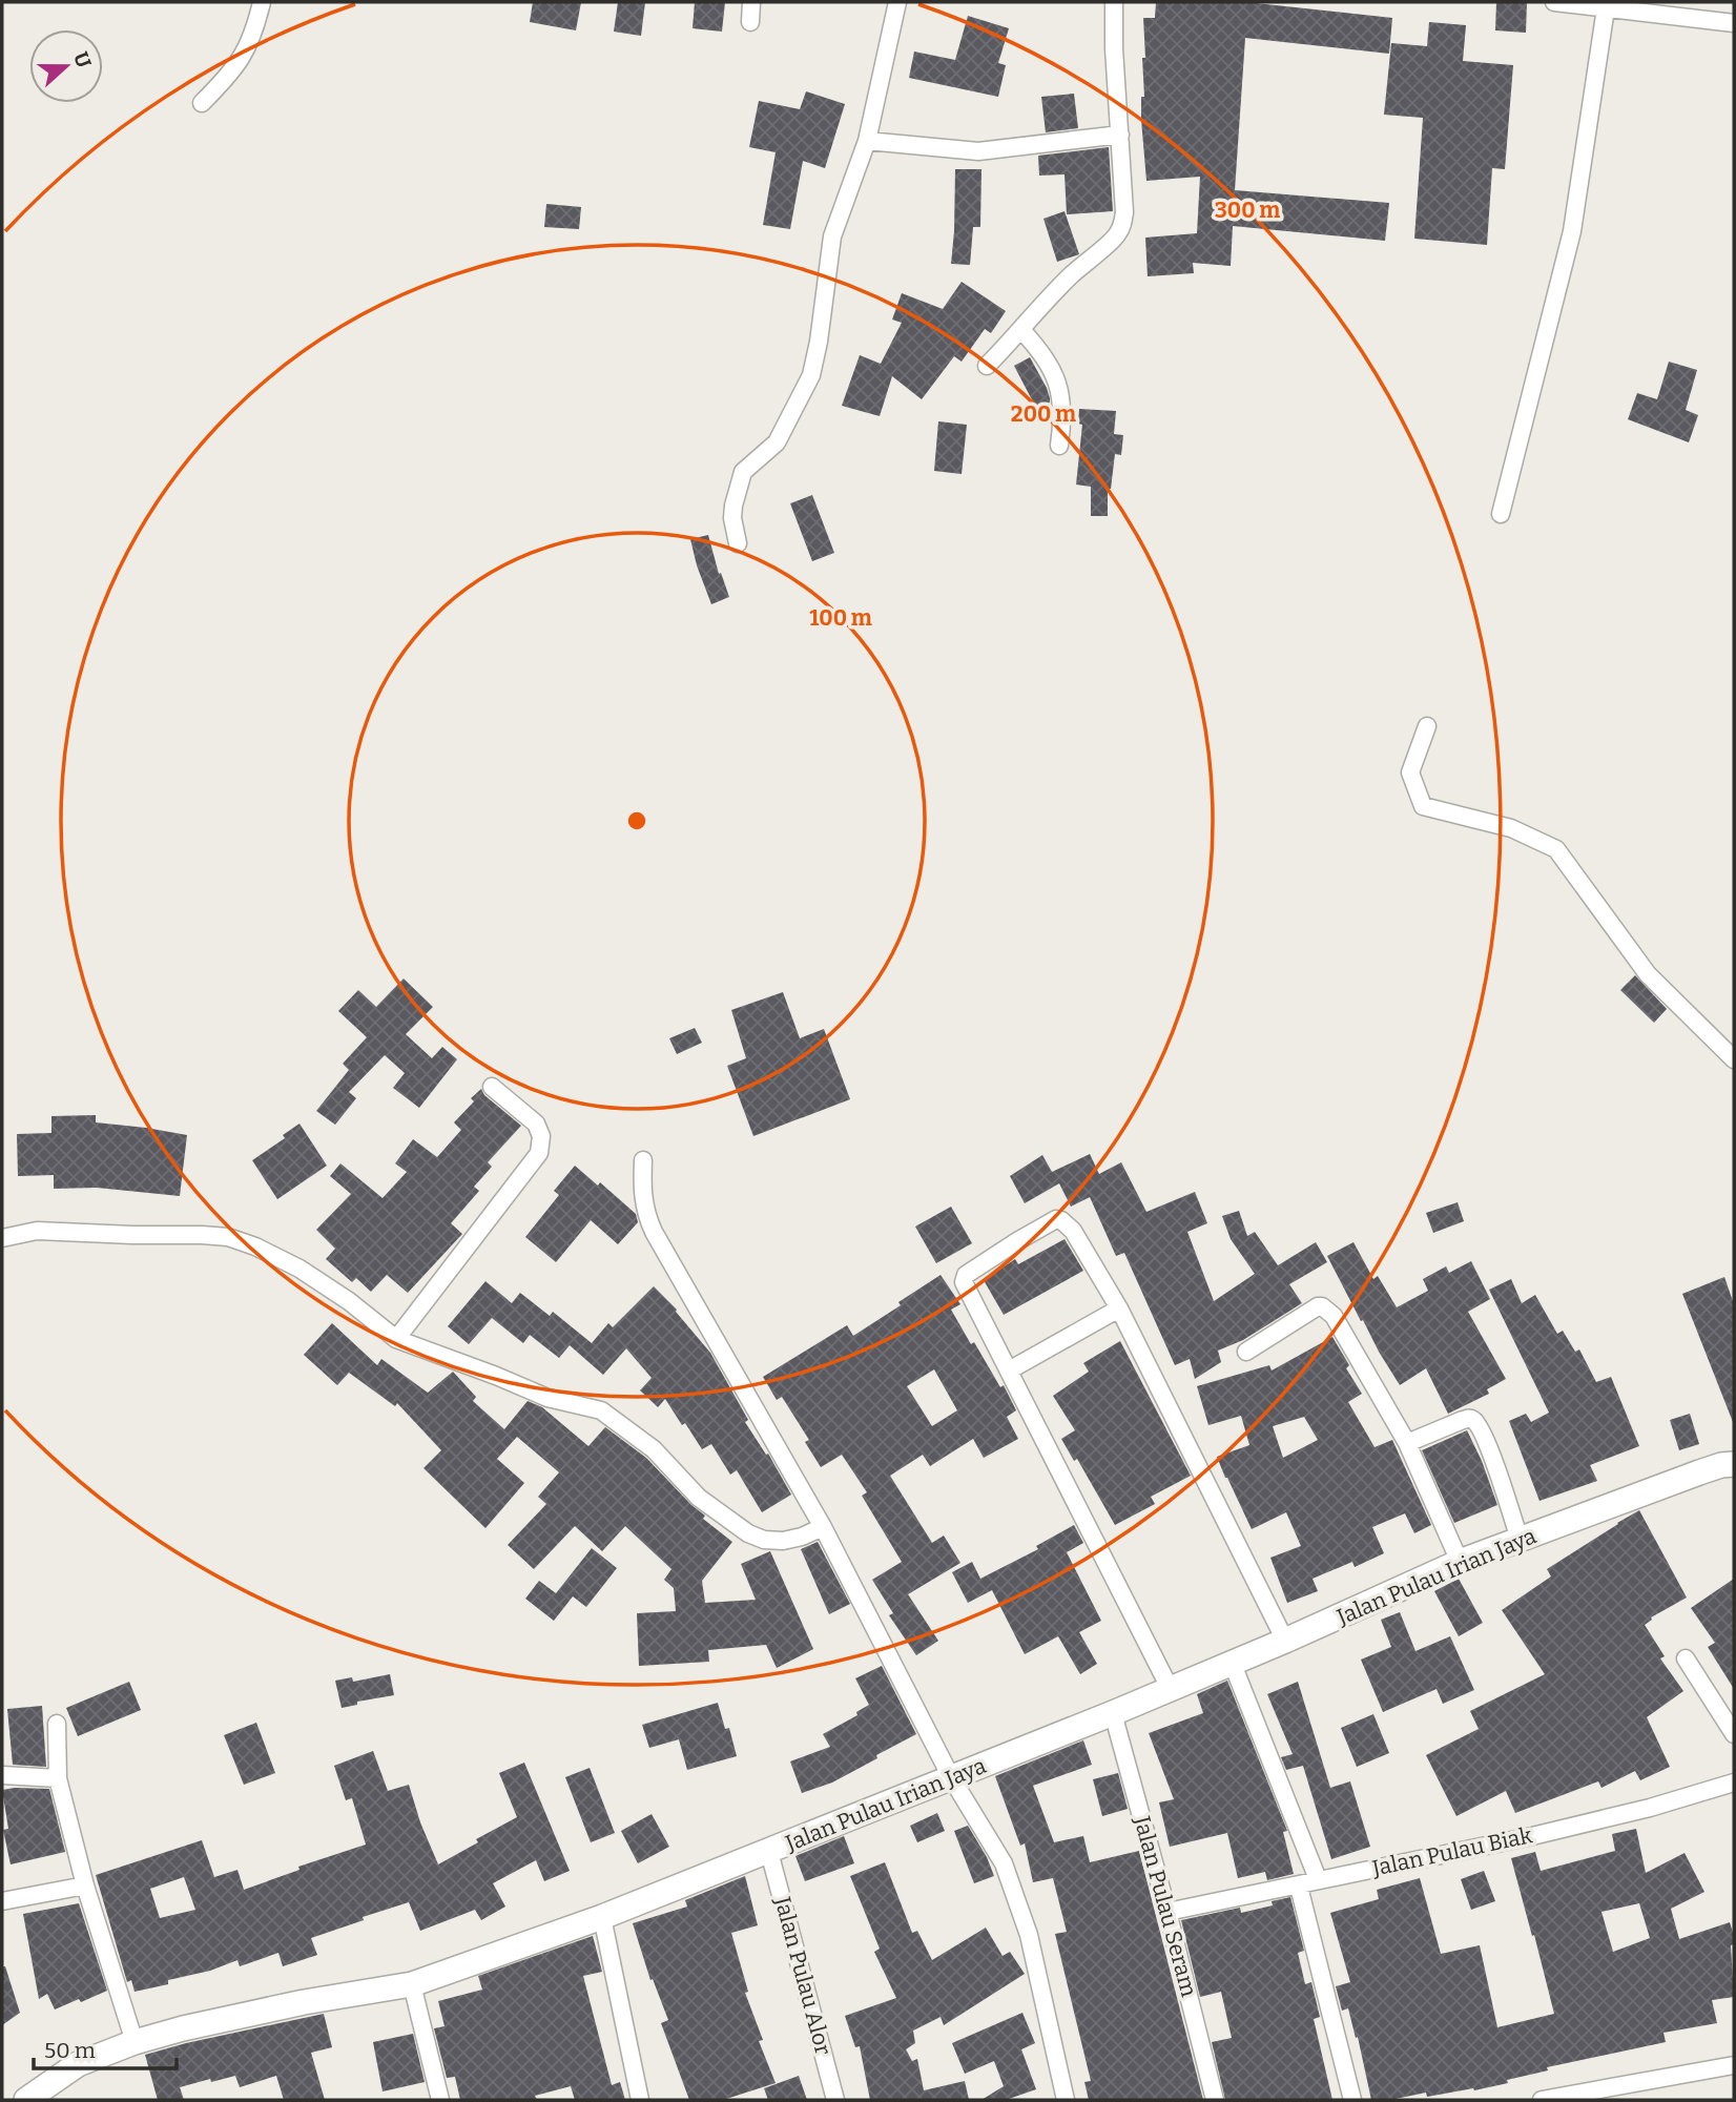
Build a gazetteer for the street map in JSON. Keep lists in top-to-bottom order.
{
  "streets": {
    "street": [
      "Jalan Pulau Irian Jaya",
      "Jalan Pulau Biak",
      "Jalan Pulau Seram",
      "Jalan Pulau Alor"
    ]
  },
  "crossings": [
    ["Jalan Pulau Irian Jaya", "Jalan Pulau Seram"],
    ["Jalan Pulau Irian Jaya", "Jalan Pulau Alor"],
    ["Jalan Pulau Biak", "Jalan Pulau Seram"]
  ],
  "scale_bar": "50 m",
  "north": "right",
  "rings": ["300 m", "200 m", "100 m"]
}
